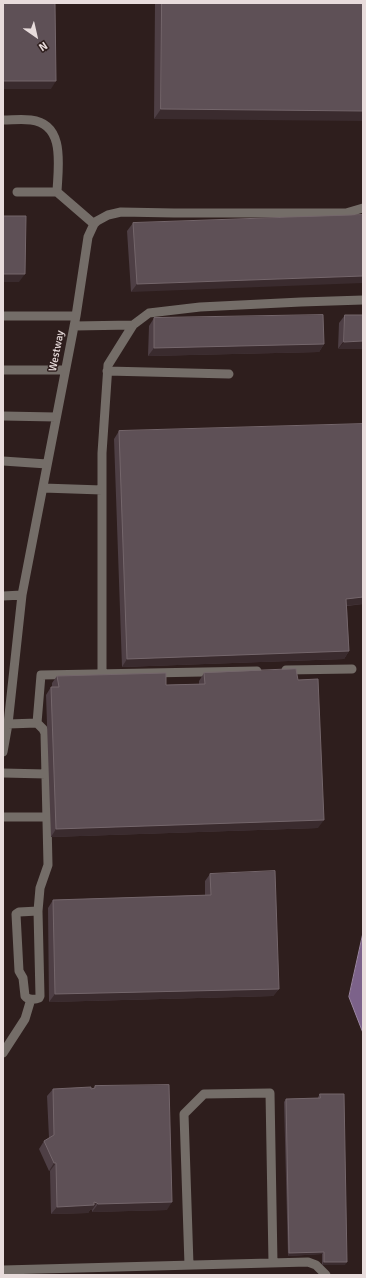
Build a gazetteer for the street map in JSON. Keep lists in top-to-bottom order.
{
  "streets": {
    "lane": ["Westway"]
  },
  "north": "bottom right"
}
